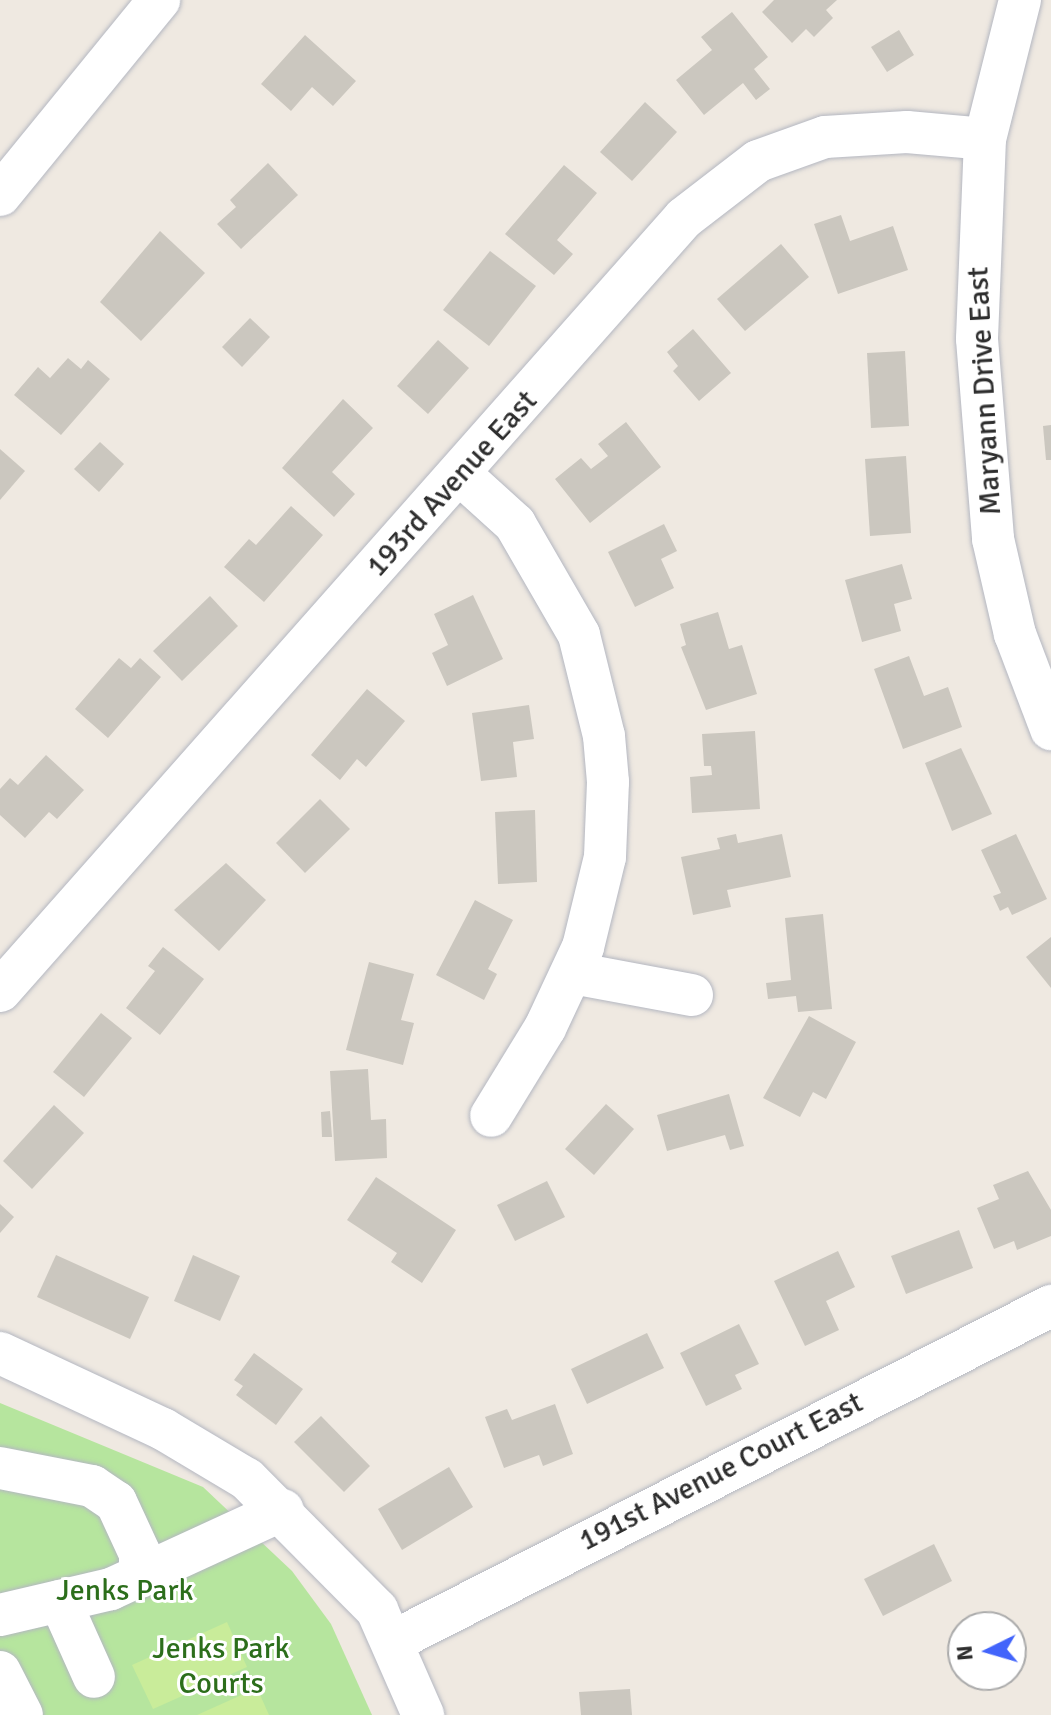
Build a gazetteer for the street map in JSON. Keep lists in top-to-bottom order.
{
  "streets": {
    "street": ["Maryann Drive East", "193rd Avenue East", "191st Avenue Court East"]
  },
  "crossings": [
    ["Maryann Drive East", "193rd Avenue East"]
  ],
  "parks": ["Jenks Park", "Jenks Park Courts"],
  "north": "left"
}
